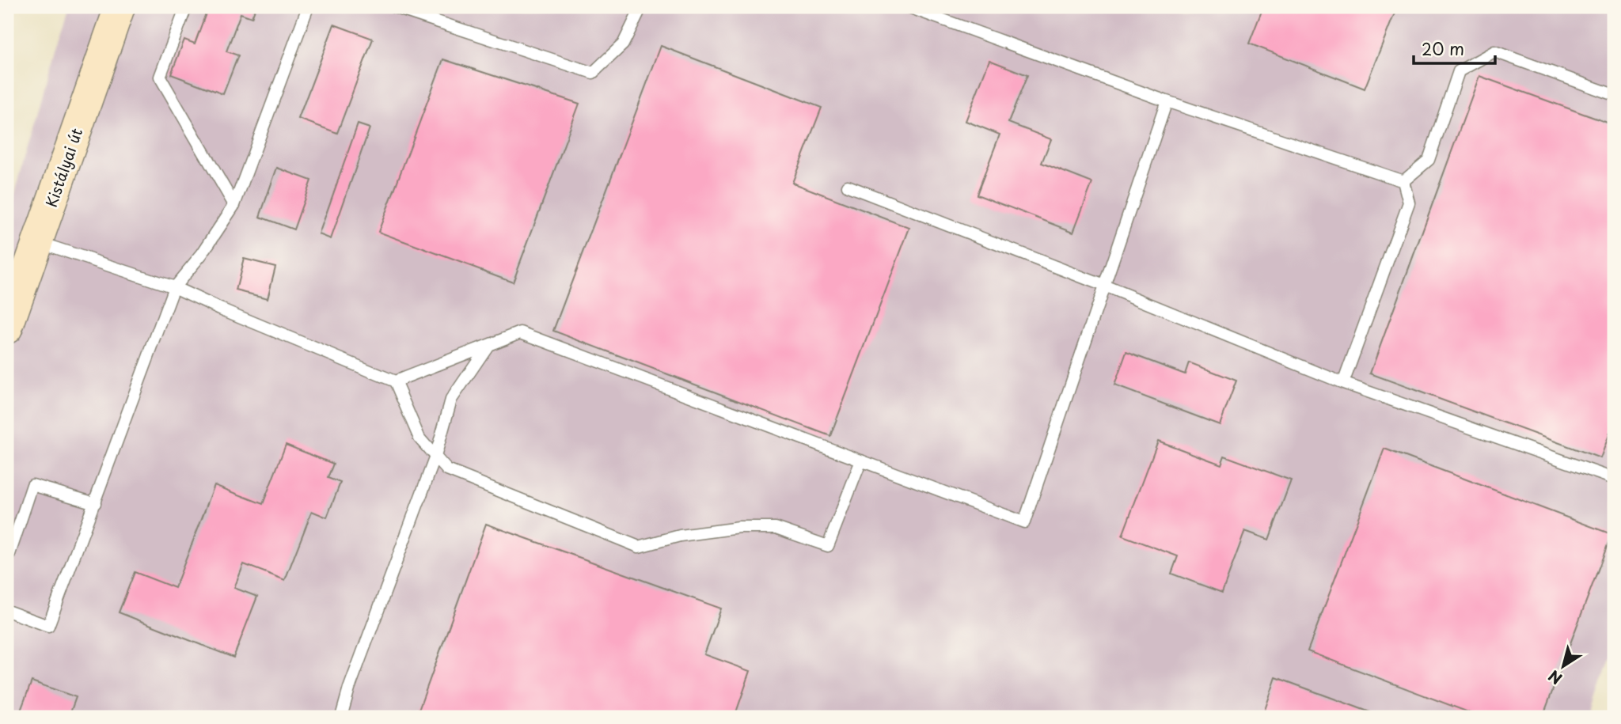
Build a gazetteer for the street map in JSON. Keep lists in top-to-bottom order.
{
  "streets": {
    "main road": ["Kistályai út"]
  },
  "scale_bar": "20 m",
  "north": "bottom left"
}
